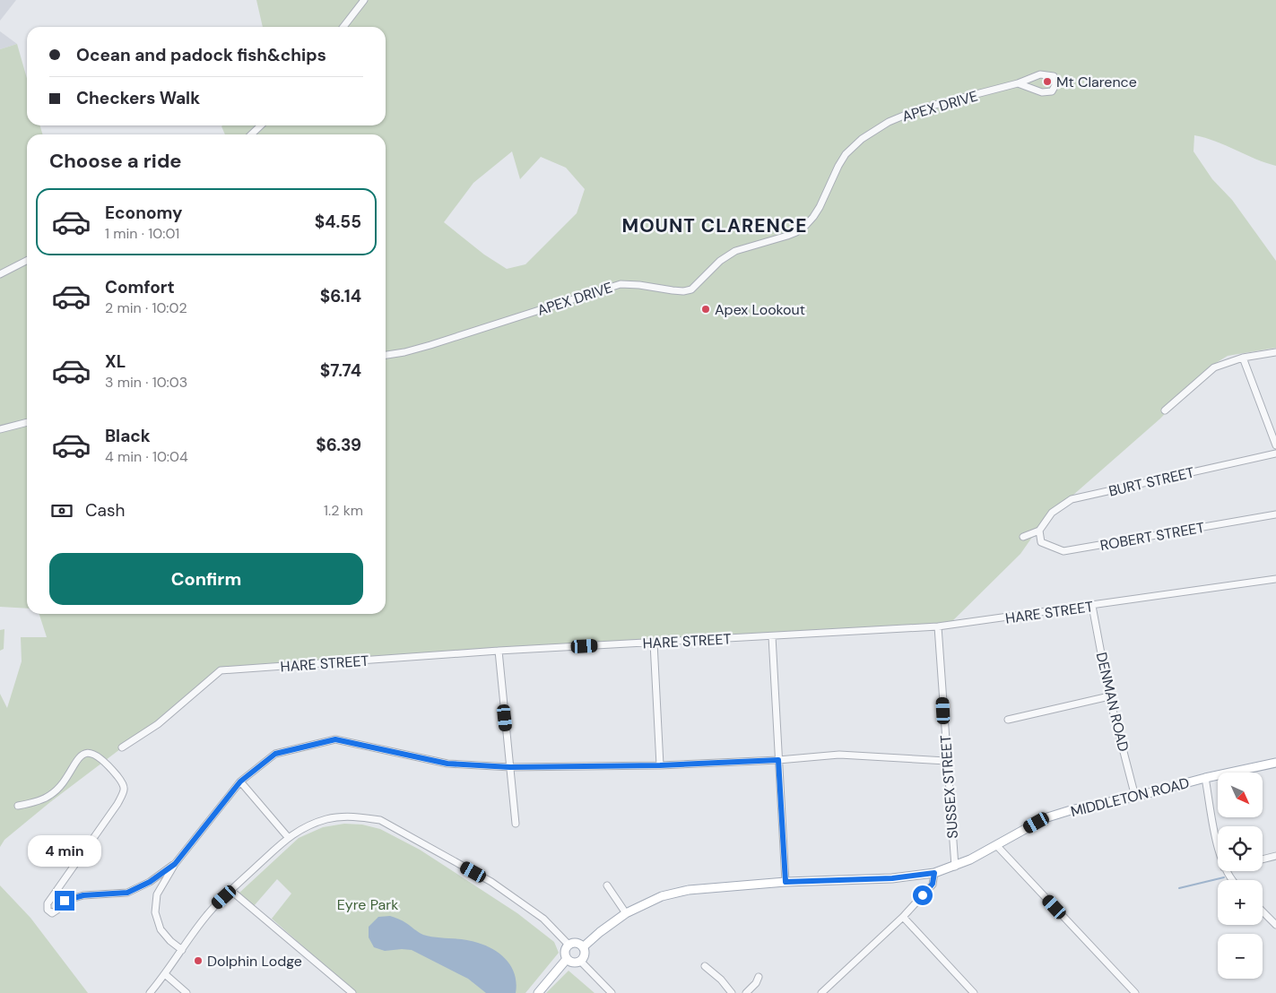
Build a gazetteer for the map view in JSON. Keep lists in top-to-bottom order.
{
  "streets": {
    "main road": ["MIDDLETON ROAD"],
    "street": [
      "APEX DRIVE",
      "BURT STREET",
      "ROBERT STREET",
      "HARE STREET",
      "DENMAN ROAD",
      "SUSSEX STREET"
    ]
  },
  "crossings": [
    ["BURT STREET", "ROBERT STREET"],
    ["HARE STREET", "DENMAN ROAD"],
    ["HARE STREET", "SUSSEX STREET"],
    ["DENMAN ROAD", "MIDDLETON ROAD"],
    ["SUSSEX STREET", "MIDDLETON ROAD"]
  ],
  "districts": ["MOUNT CLARENCE"],
  "parks": ["Eyre Park"],
  "places": ["Mt Clarence", "Apex Lookout", "Dolphin Lodge"],
  "north": "bottom right",
  "page": {
    "banner": ["Ocean and padock fish&chips", "Checkers Walk"],
    "heading": "Choose a ride",
    "list": [
      {
        "name": "Economy",
        "note": "1 min · 10:01",
        "value": "$4.55"
      },
      {
        "name": "Comfort",
        "note": "2 min · 10:02",
        "value": "$6.14"
      },
      {
        "name": "XL",
        "note": "3 min · 10:03",
        "value": "$7.74"
      },
      {
        "name": "Black",
        "note": "4 min · 10:04",
        "value": "$6.39"
      }
    ],
    "pay": ["Cash", "1.2 km"],
    "buttons": "Confirm",
    "map_buttons": ["+", "−"],
    "bubble": "4 min"
  }
}
